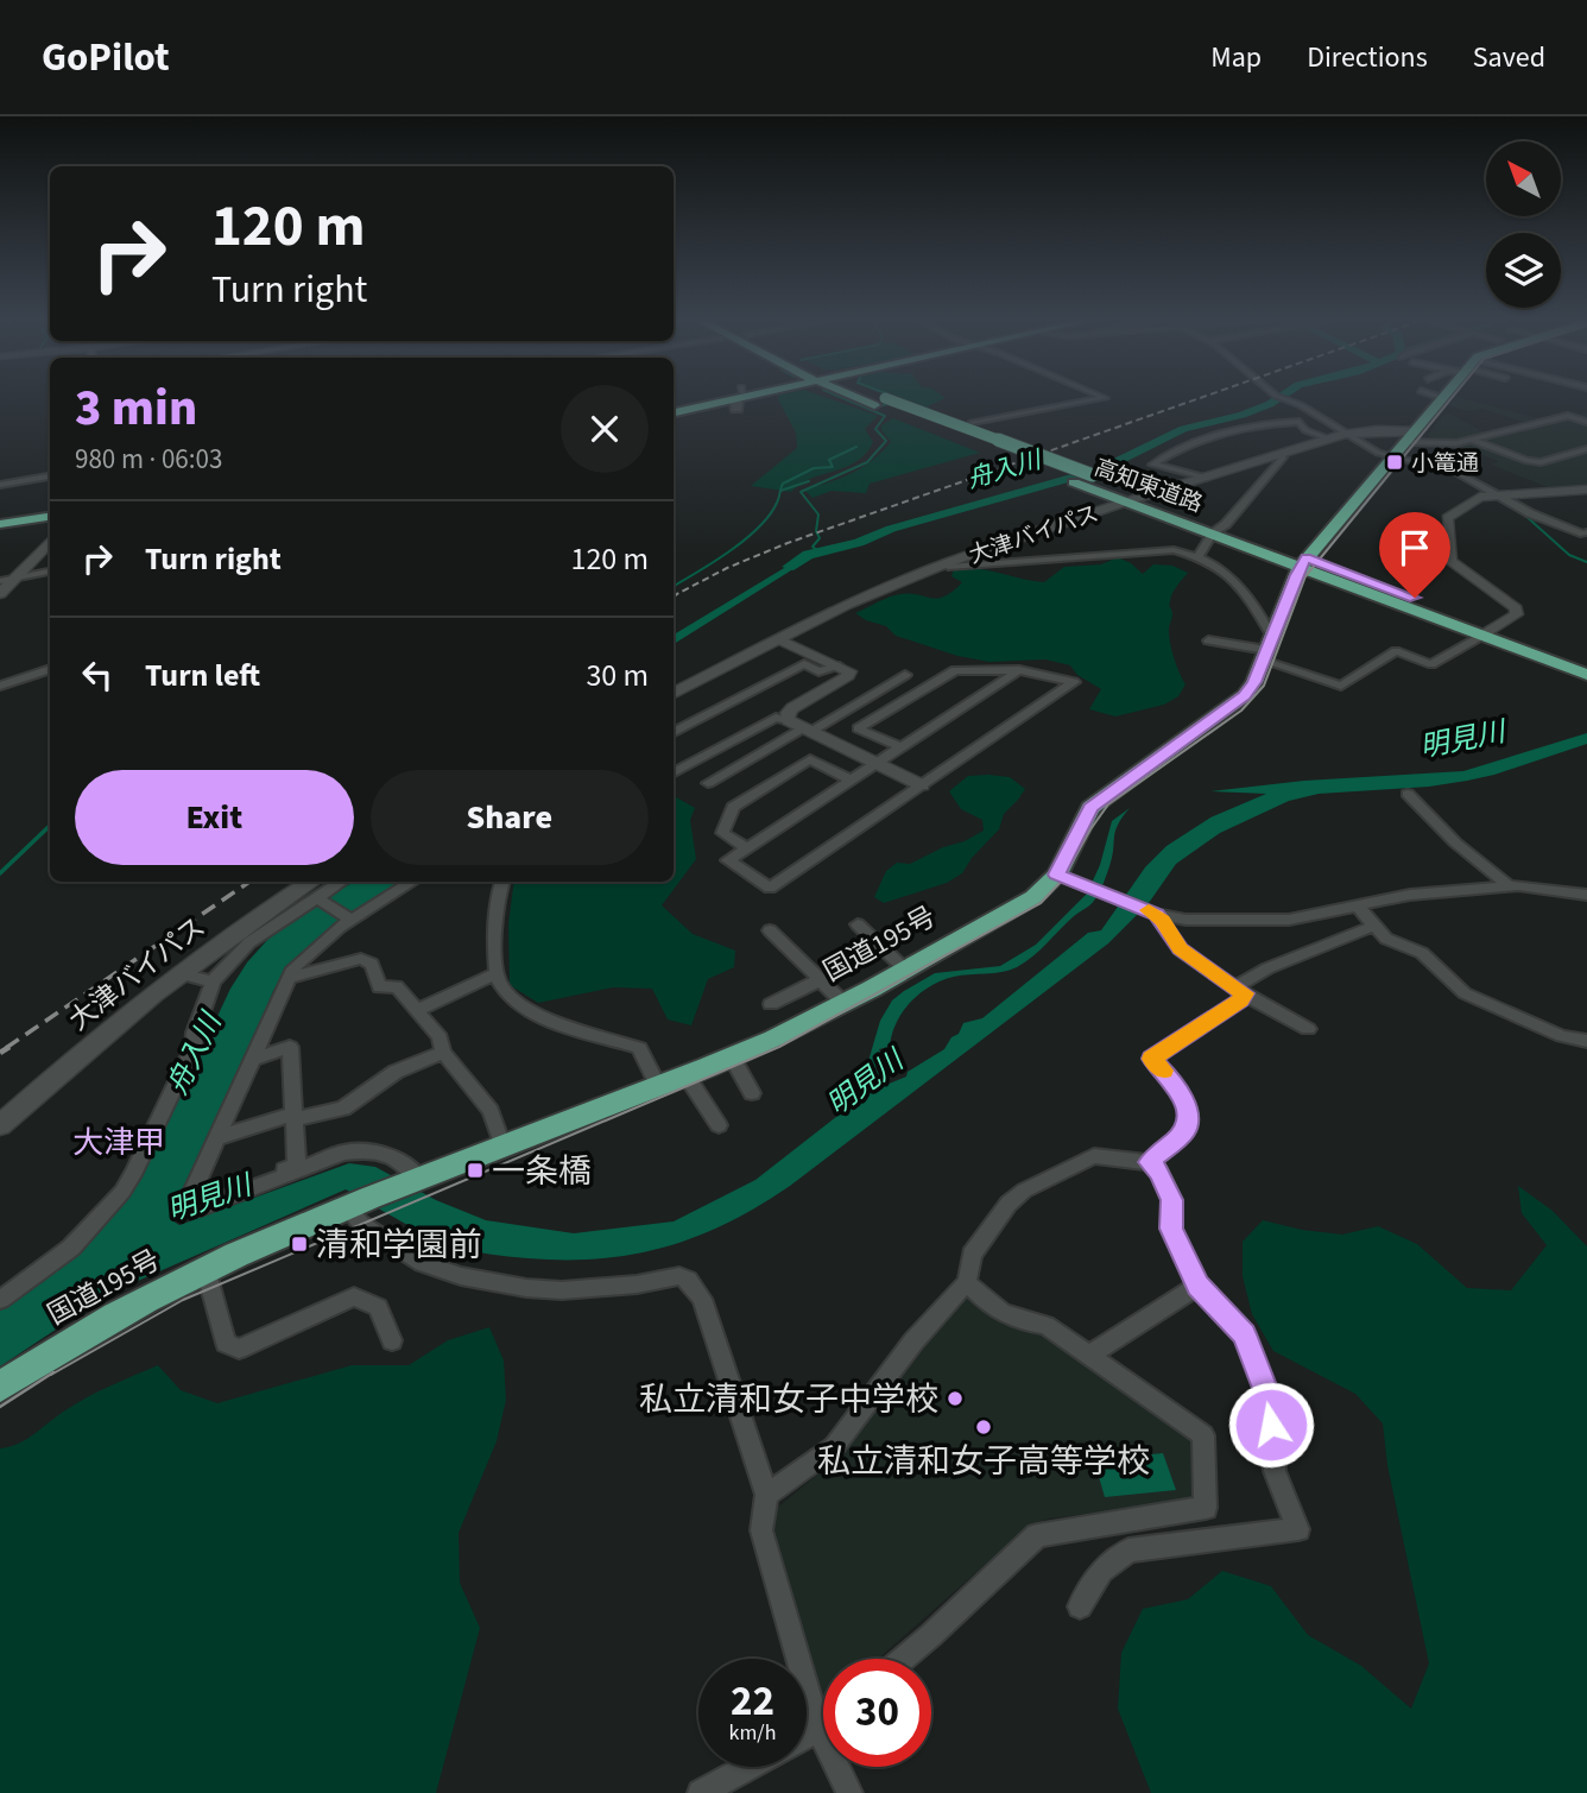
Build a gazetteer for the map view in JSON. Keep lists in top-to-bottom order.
{
  "streets": {
    "highway": ["高知東道路", "国道195号"],
    "main road": ["大津バイパス"]
  },
  "crossings": [
    ["高知東道路", "大津バイパス"],
    ["高知東道路", "国道195号"],
    ["大津バイパス", "国道195号"]
  ],
  "districts": ["大津甲"],
  "water": ["舟入川", "明見川"],
  "places": {
    "transit": ["小篭通", "一条橋", "清和学園前"],
    "other": ["私立清和女子中学校", "私立清和女子高等学校"]
  },
  "north": "top left",
  "page": {
    "header": "GoPilot",
    "nav": ["Map", "Directions", "Saved"],
    "turn": ["120 m", "Turn right"],
    "heading": ["3 min", "980 m · 06:03"],
    "list": [
      {
        "name": "Turn right",
        "value": "120 m"
      },
      {
        "name": "Turn left",
        "value": "30 m"
      }
    ],
    "buttons": ["Exit", "Share"],
    "speed": "22 km/h",
    "limit": "30"
  }
}
